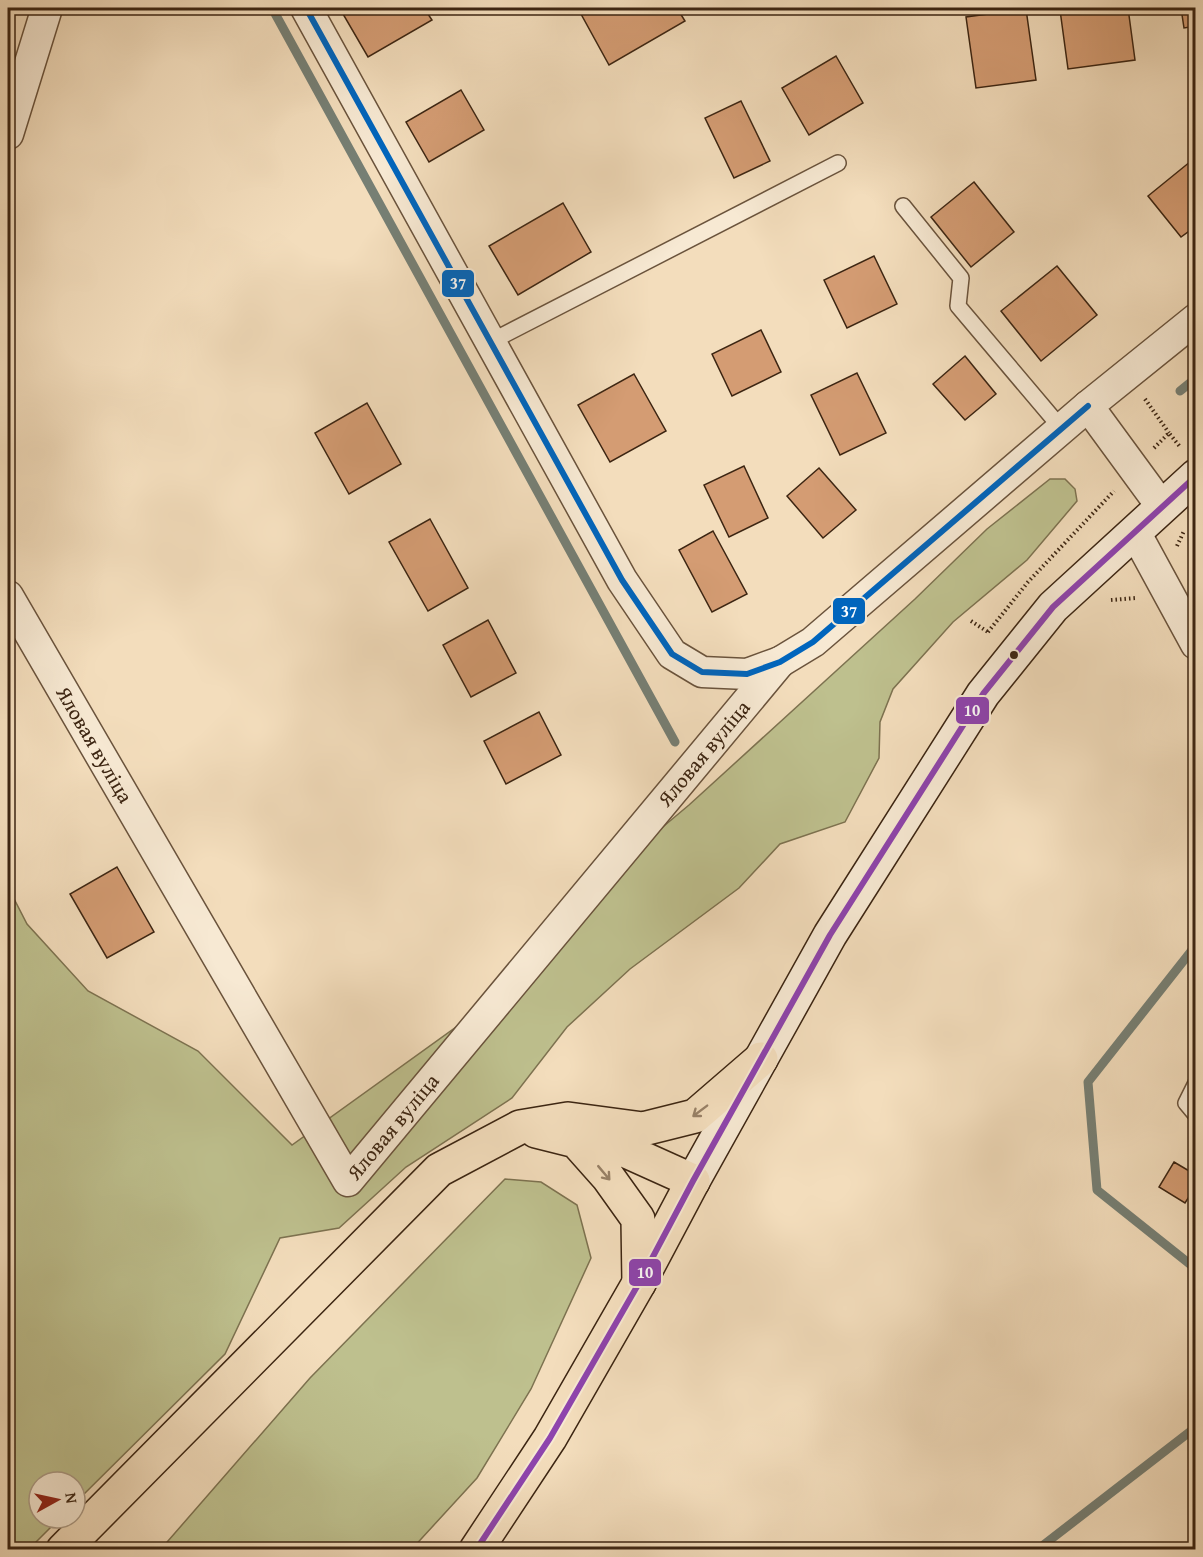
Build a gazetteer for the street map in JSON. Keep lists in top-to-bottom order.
{
  "streets": {
    "street": ["Яловая вуліца"]
  },
  "lines": ["transit line 37", "transit line 10"],
  "north": "right"
}
